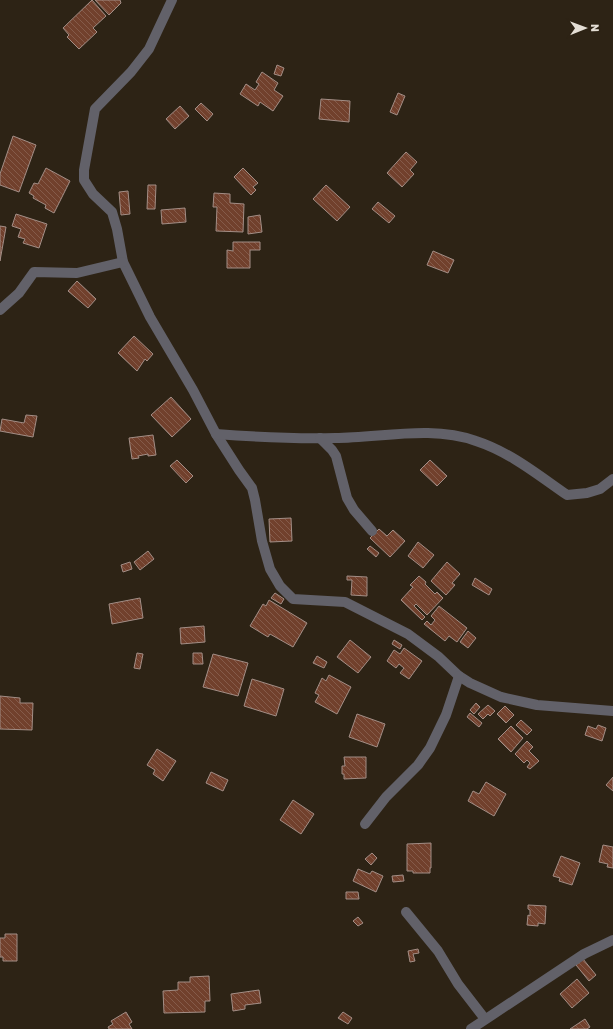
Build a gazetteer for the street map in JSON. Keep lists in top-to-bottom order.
{
  "north": "right"
}
